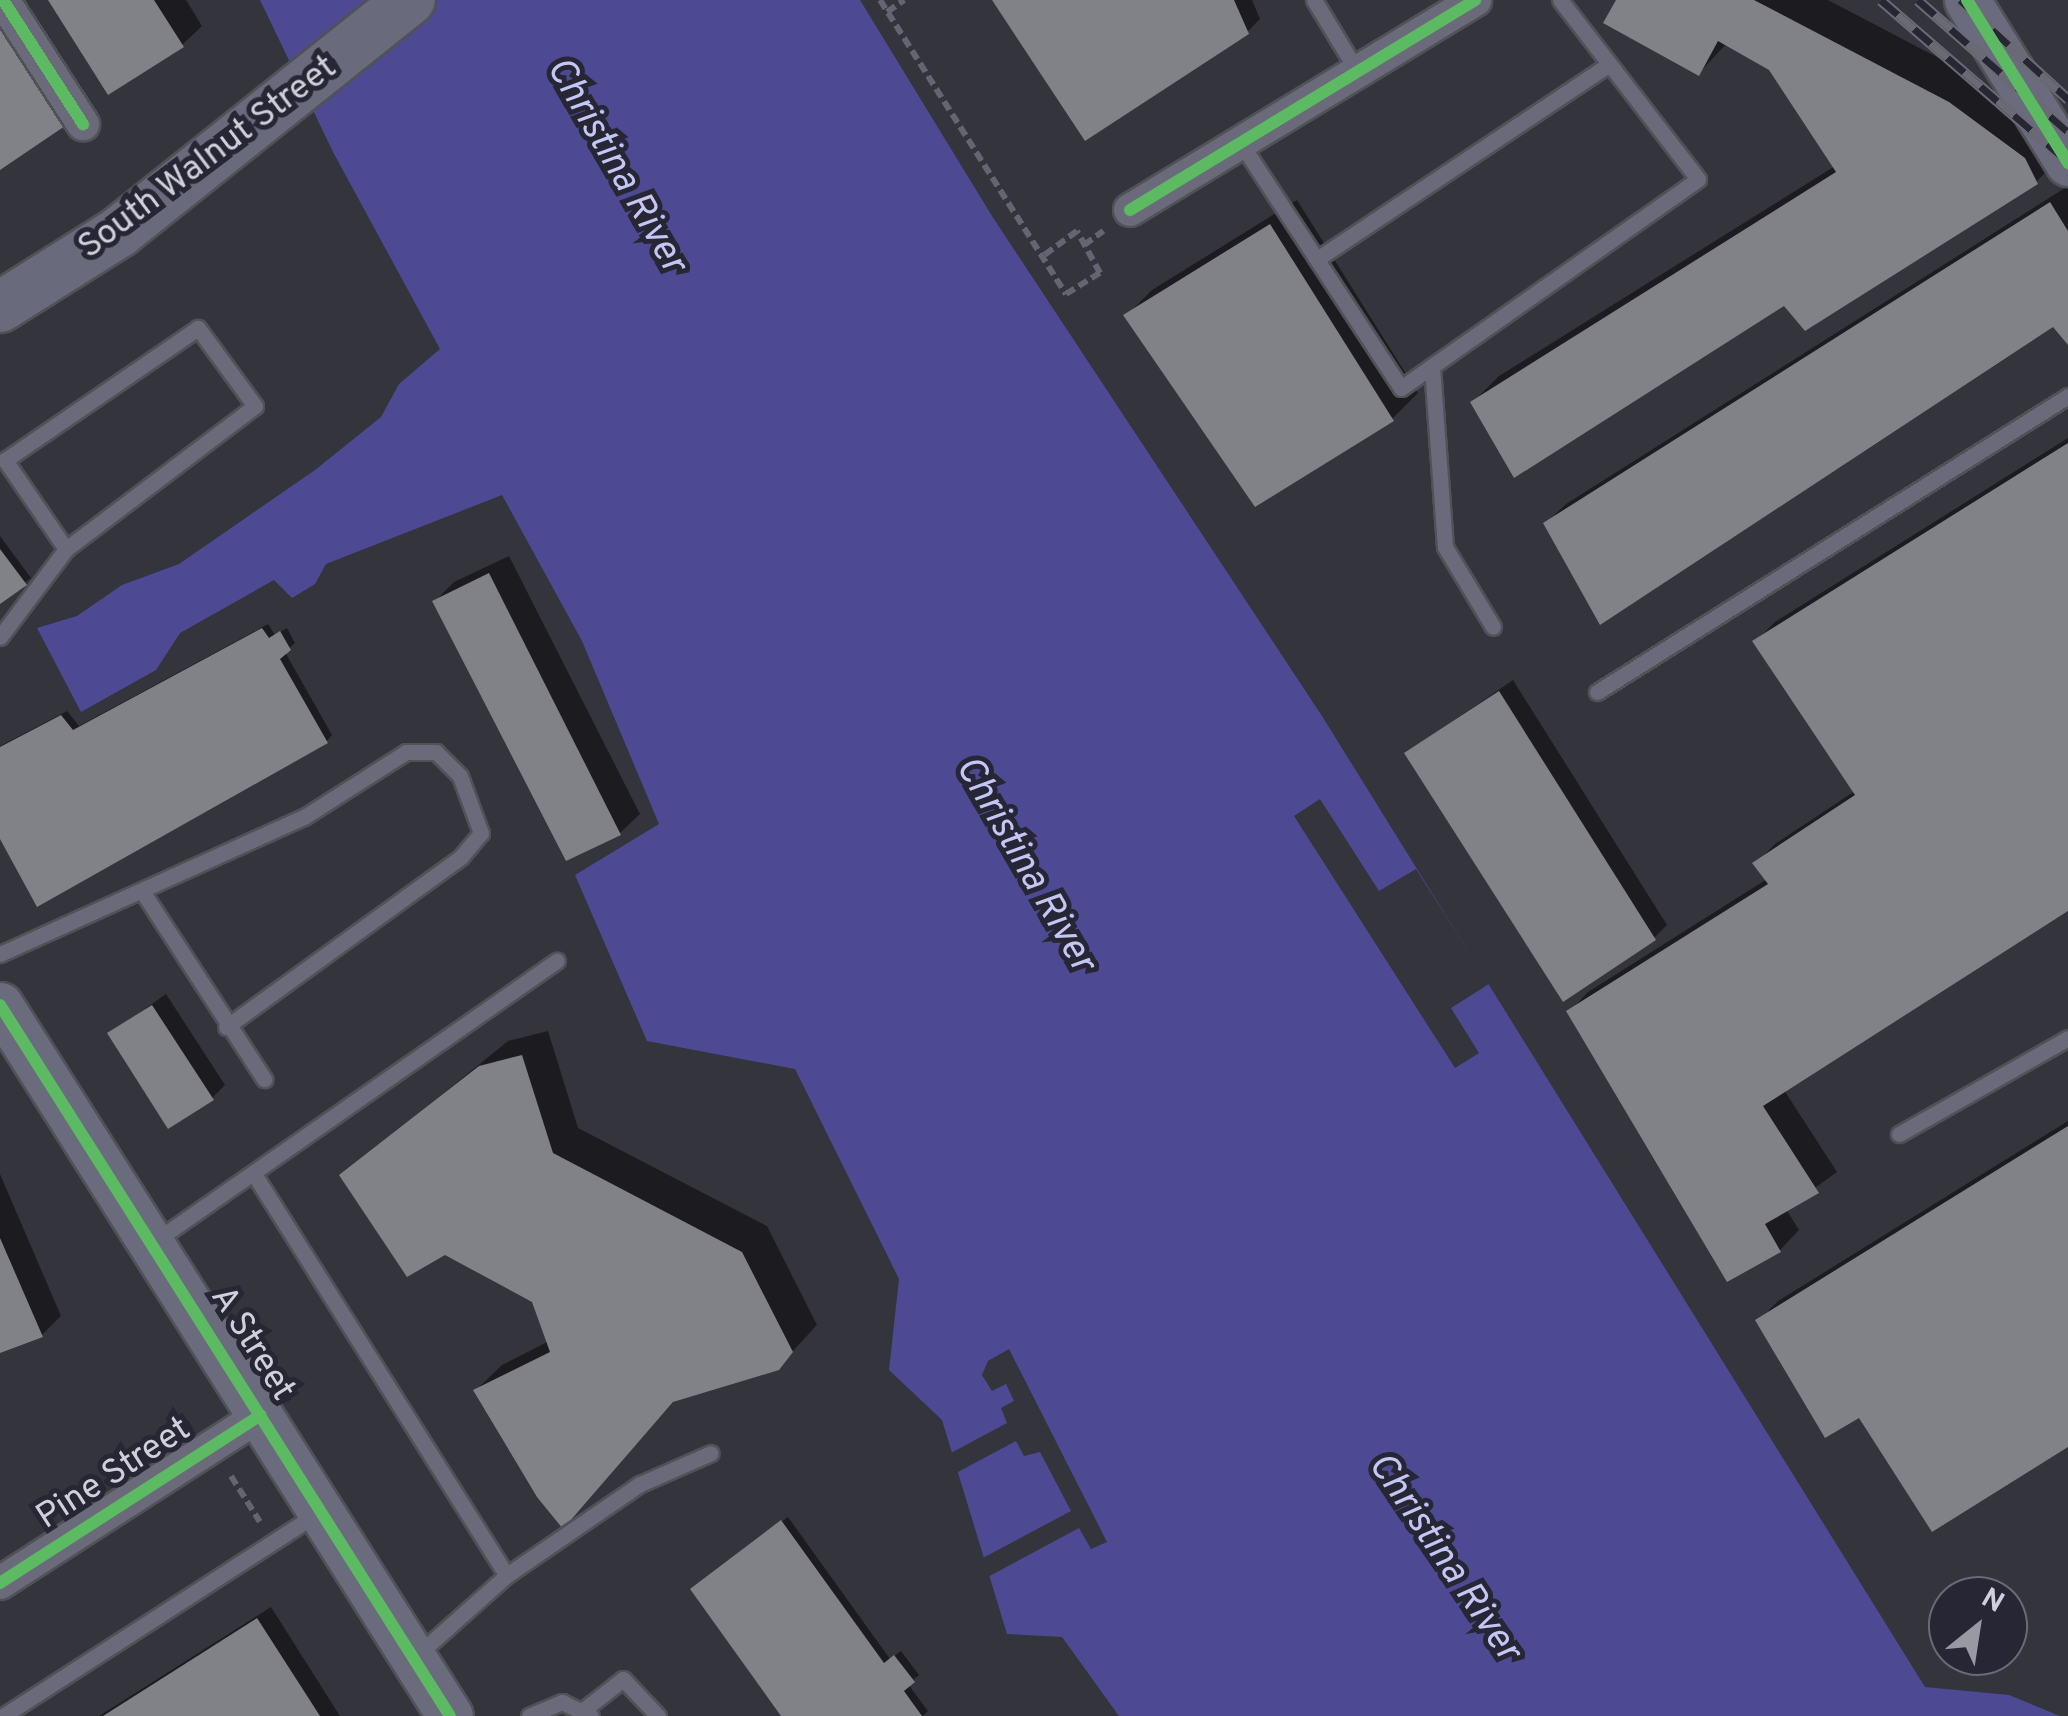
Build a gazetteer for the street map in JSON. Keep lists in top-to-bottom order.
{
  "streets": {
    "main road": ["South Walnut Street"],
    "street": ["A Street", "Pine Street"]
  },
  "crossings": [
    ["A Street", "Pine Street"]
  ],
  "water": ["Christina River"],
  "north": "top right"
}
